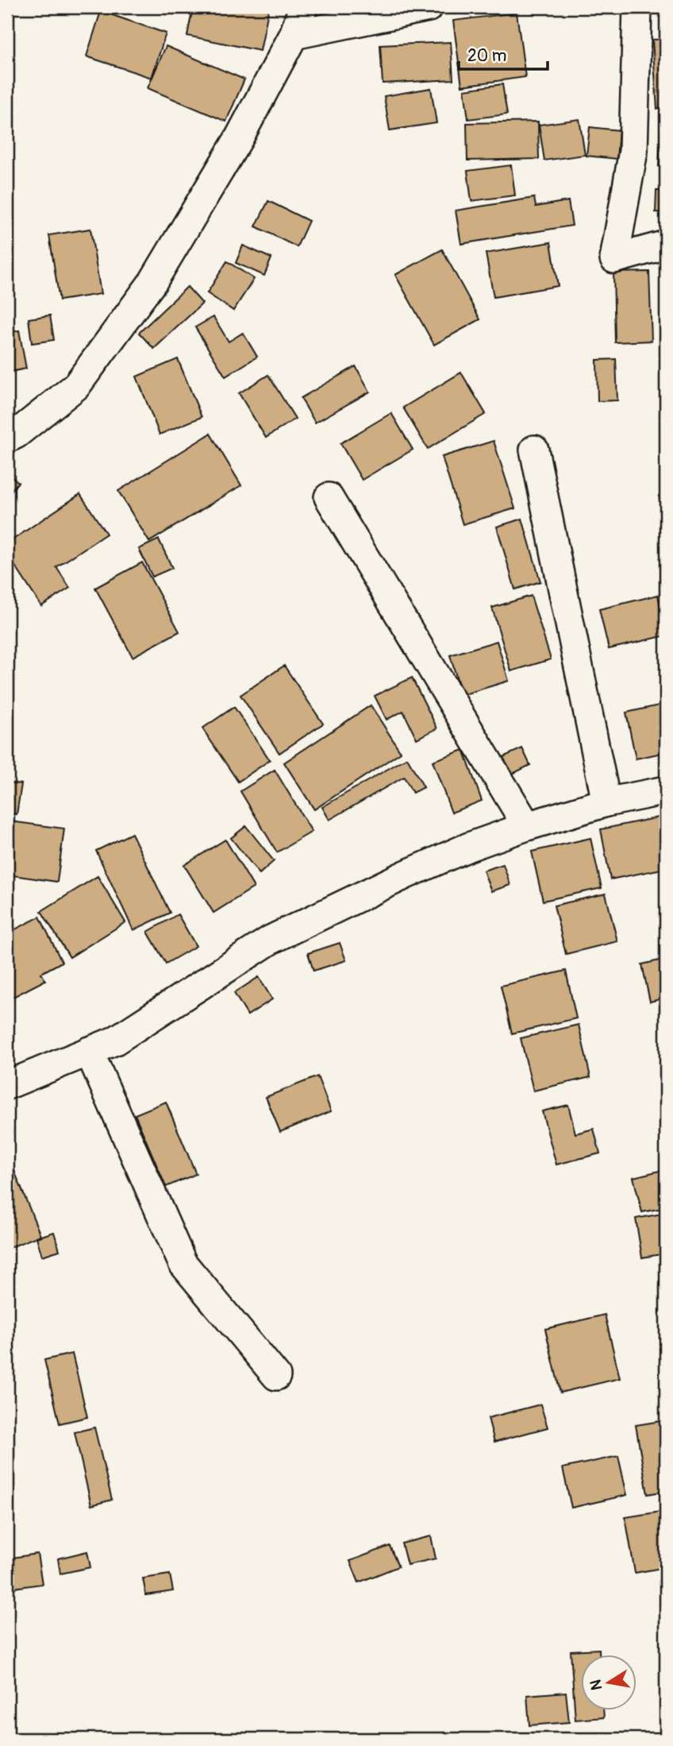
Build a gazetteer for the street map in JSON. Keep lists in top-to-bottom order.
{
  "scale_bar": "20 m",
  "north": "left"
}
